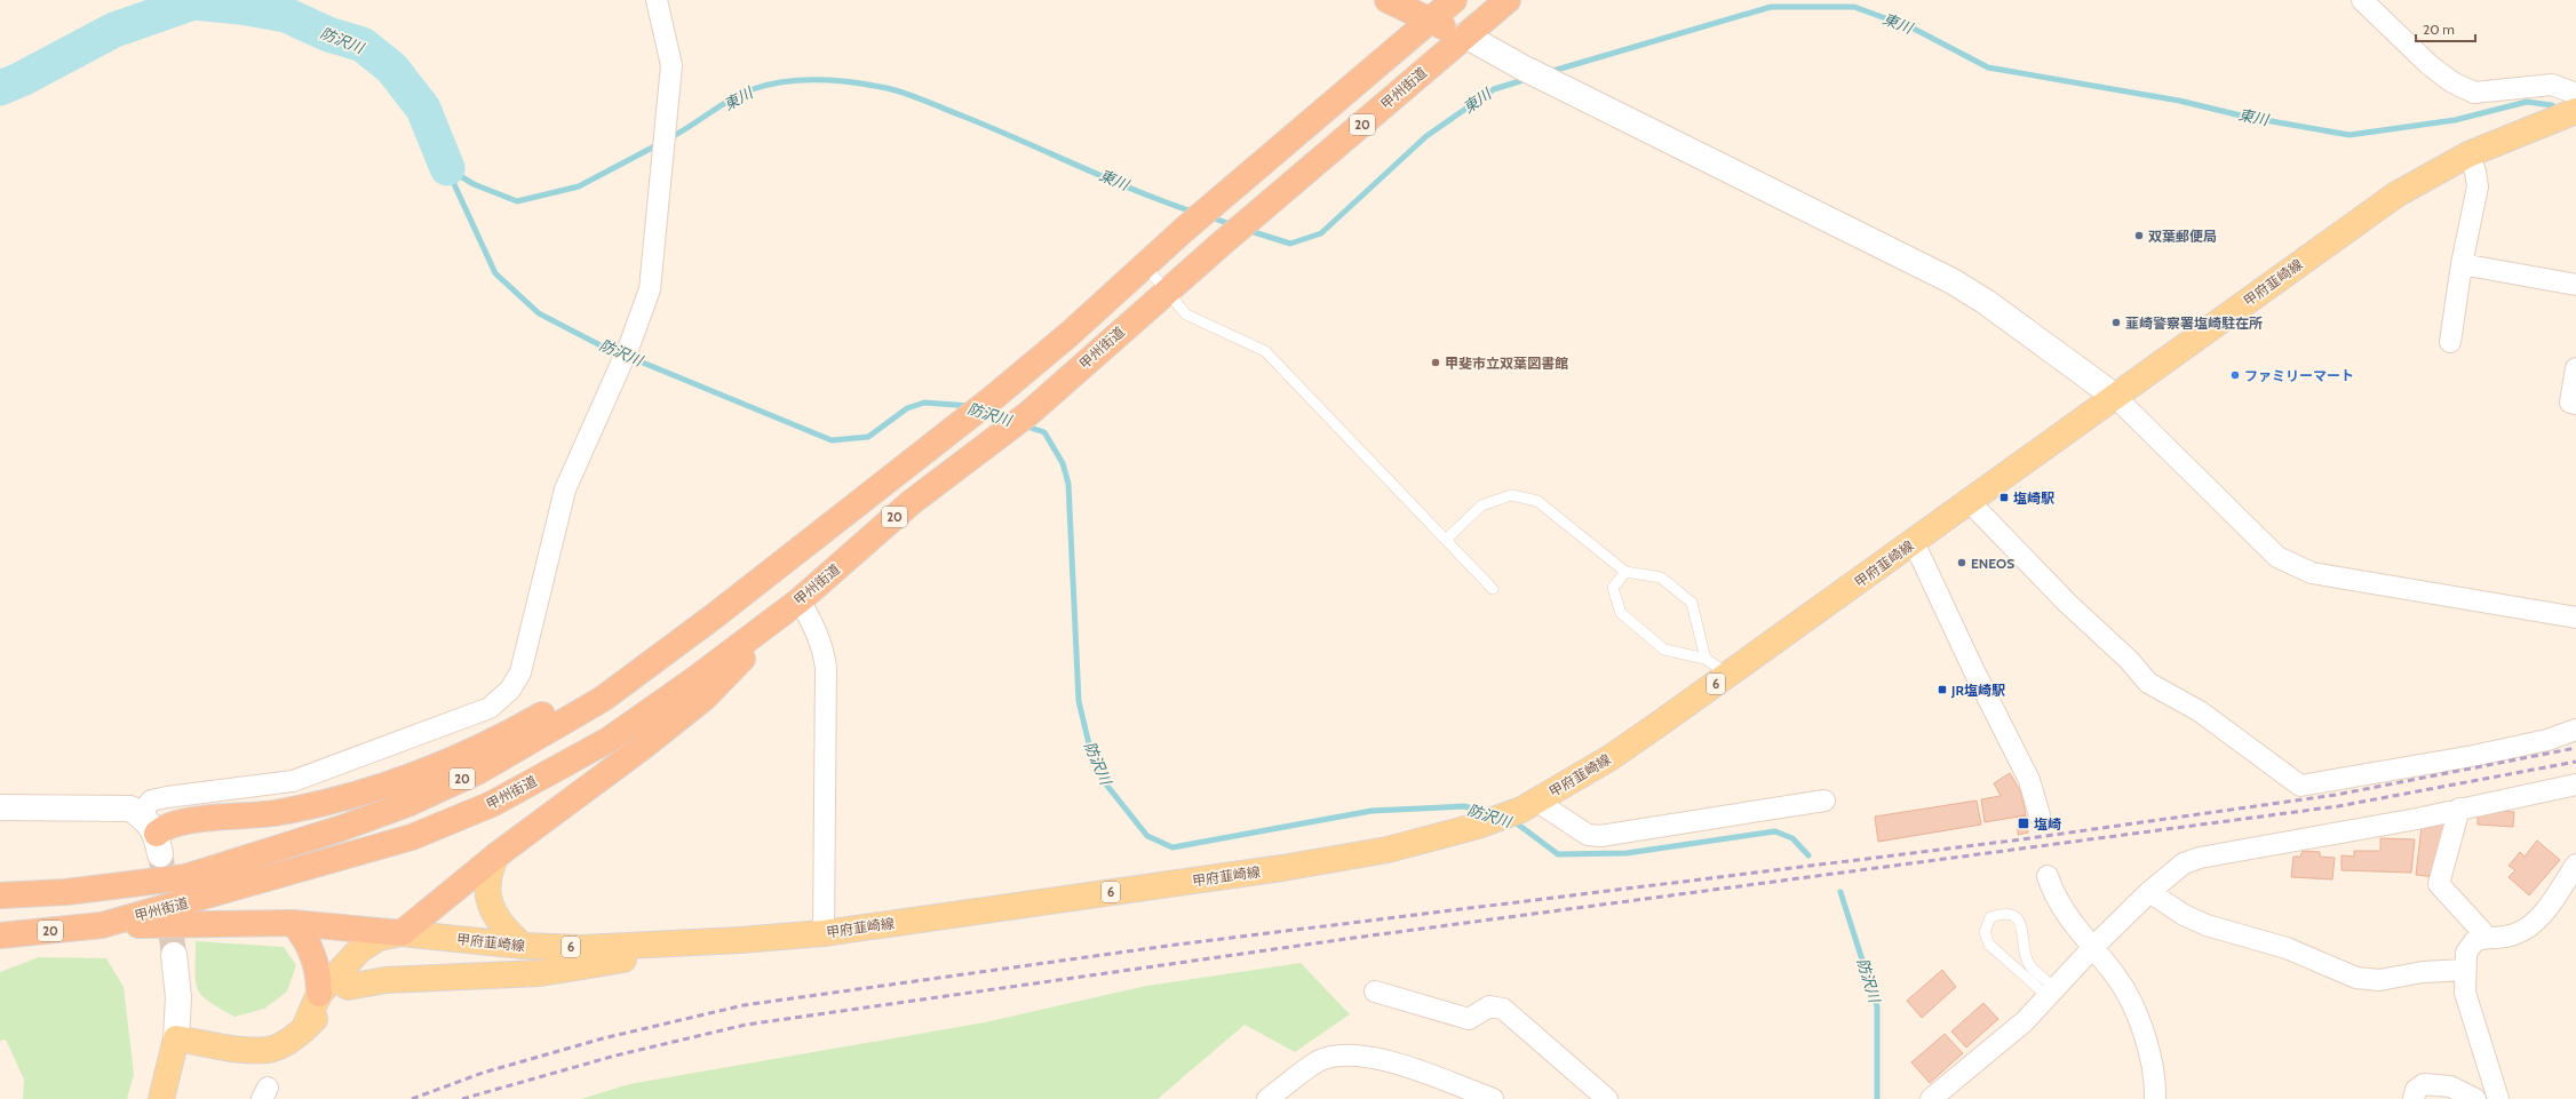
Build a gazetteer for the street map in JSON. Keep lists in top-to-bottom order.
{
  "streets": {
    "highway": ["甲州街道", "20"],
    "main road": ["甲府韮崎線", "6"]
  },
  "water": ["東川", "防沢川"],
  "places": {
    "other": [
      "双葉郵便局",
      "韮崎警察署塩崎駐在所",
      "甲斐市立双葉図書館",
      "ファミリーマート",
      "ENEOS"
    ],
    "transit": ["塩崎駅", "JR塩崎駅", "塩崎"]
  },
  "scale_bar": "20 m"
}
